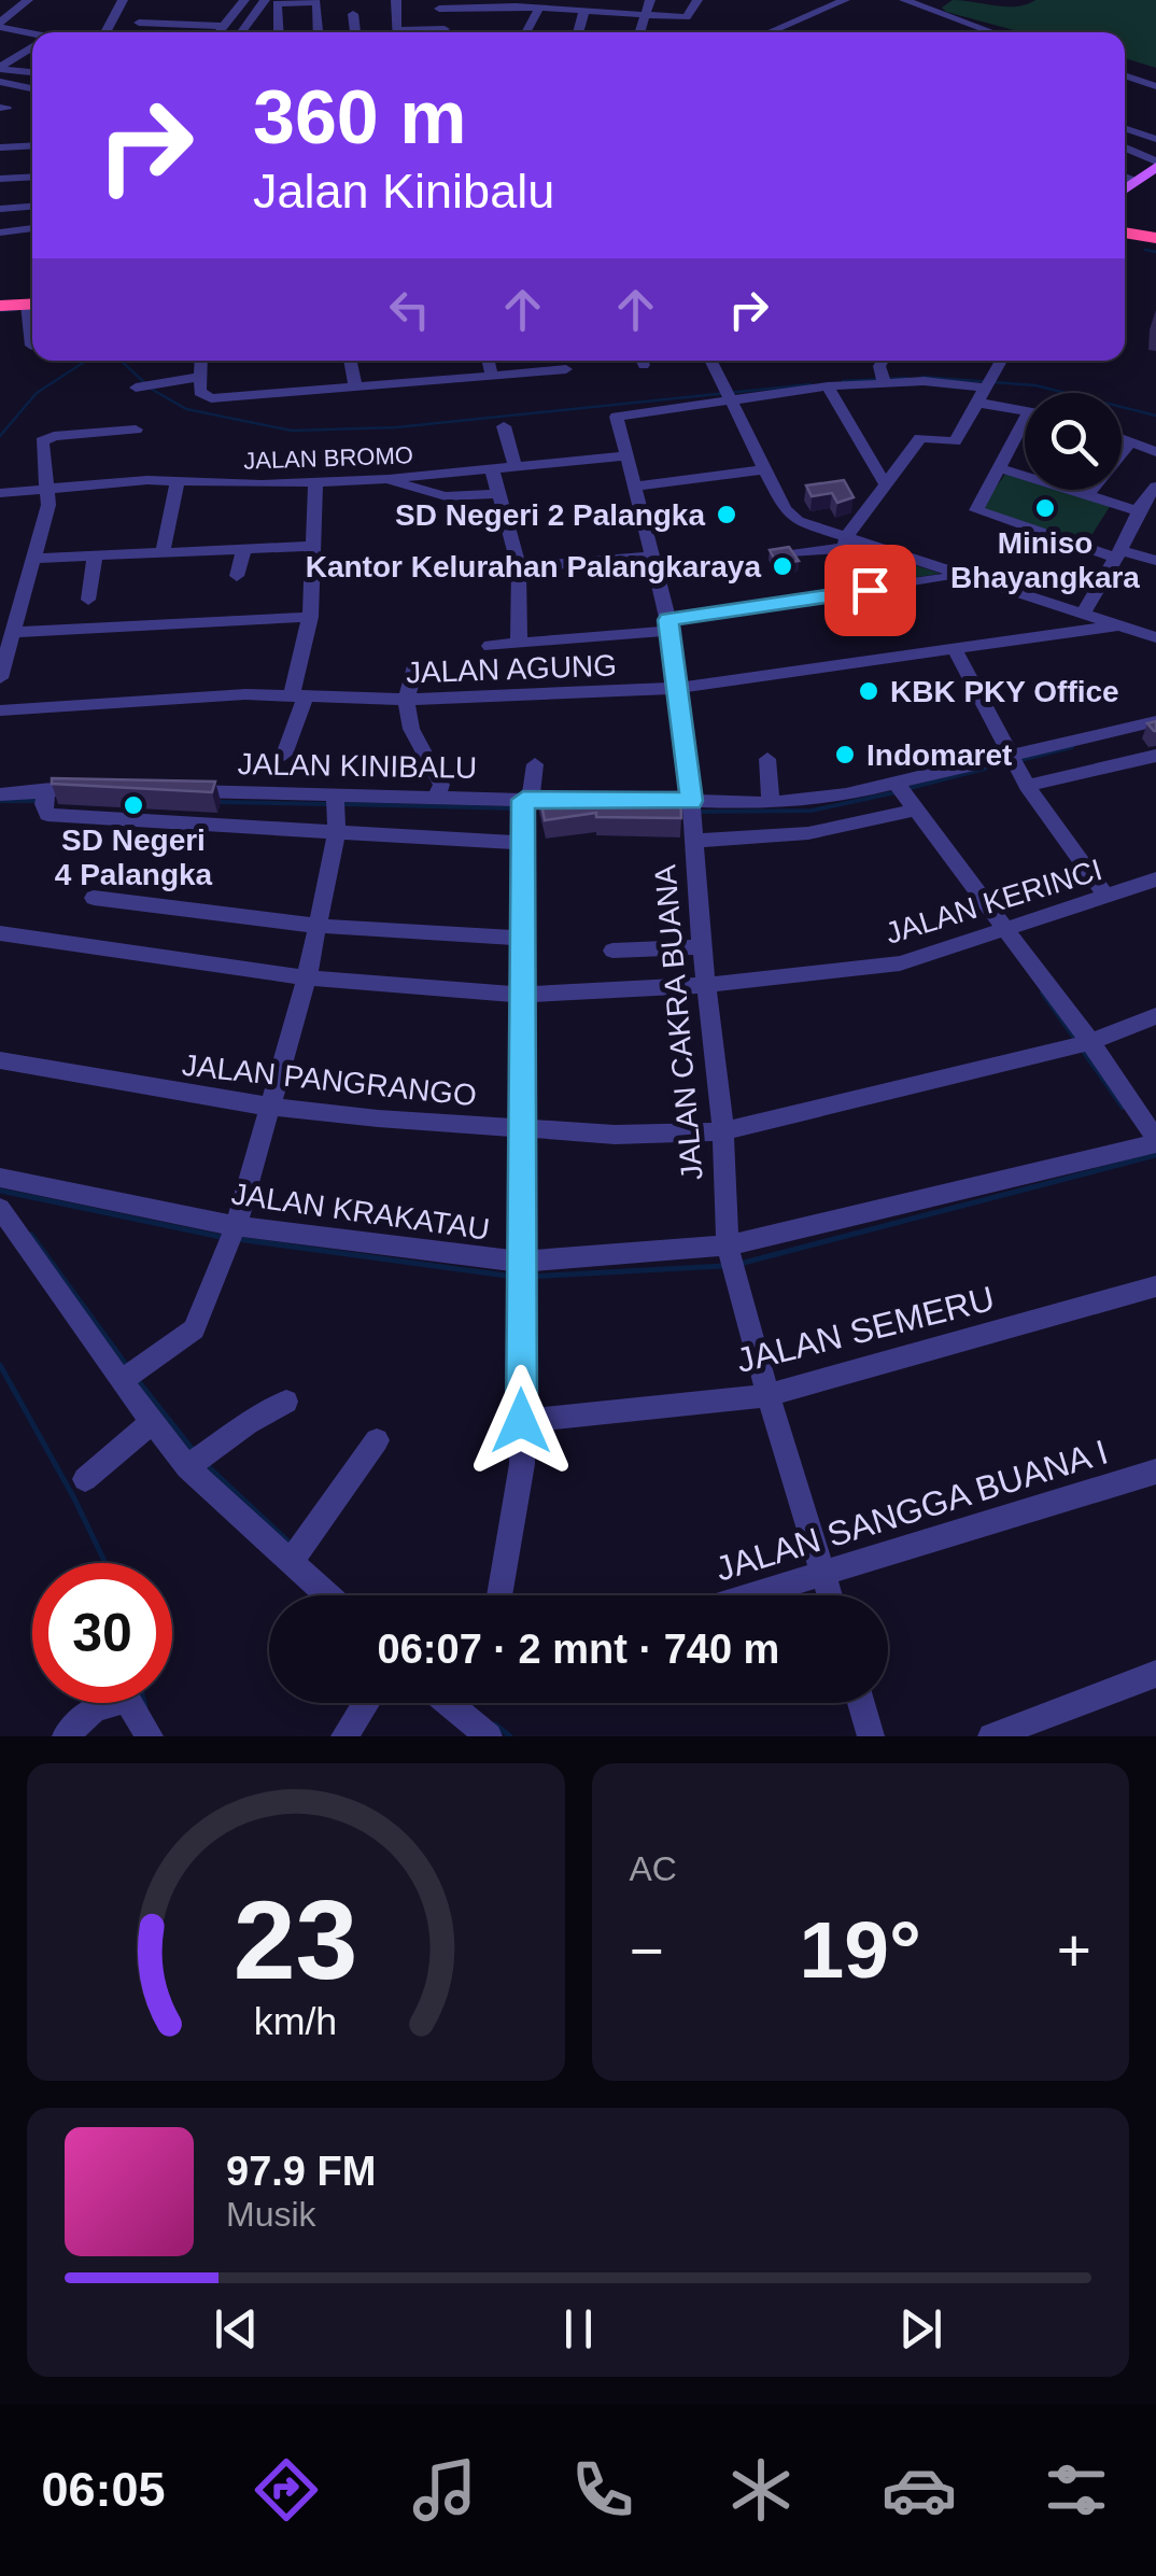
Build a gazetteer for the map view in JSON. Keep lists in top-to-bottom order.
{
  "streets": {
    "street": [
      "JALAN BROMO",
      "JALAN AGUNG",
      "JALAN KINIBALU",
      "JALAN KERINCI",
      "JALAN CAKRA BUANA",
      "JALAN PANGRANGO",
      "JALAN KRAKATAU",
      "JALAN SEMERU",
      "JALAN SANGGA BUANA I"
    ]
  },
  "crossings": [
    ["JALAN BROMO", "JALAN CAKRA BUANA"],
    ["JALAN AGUNG", "JALAN CAKRA BUANA"],
    ["JALAN KERINCI", "JALAN CAKRA BUANA"],
    ["JALAN CAKRA BUANA", "JALAN PANGRANGO"],
    ["JALAN CAKRA BUANA", "JALAN KRAKATAU"],
    ["JALAN CAKRA BUANA", "JALAN SEMERU"],
    ["JALAN CAKRA BUANA", "JALAN SANGGA BUANA I"]
  ],
  "places": [
    "Miniso Bhayangkara",
    "SD Negeri 2 Palangka",
    "Kantor Kelurahan Palangkaraya",
    "KBK PKY Office",
    "Indomaret",
    "SD Negeri 4 Palangka"
  ],
  "page": {
    "turn": ["360 m", "Jalan Kinibalu"],
    "limit": "30",
    "trip": "06:07 · 2 mnt · 740 m",
    "tile": "AC",
    "heat": ["−", "19°", "+"],
    "song": ["97.9 FM", "Musik"],
    "tabs": "06:05",
    "gauge": ["23", "km/h"]
  }
}
